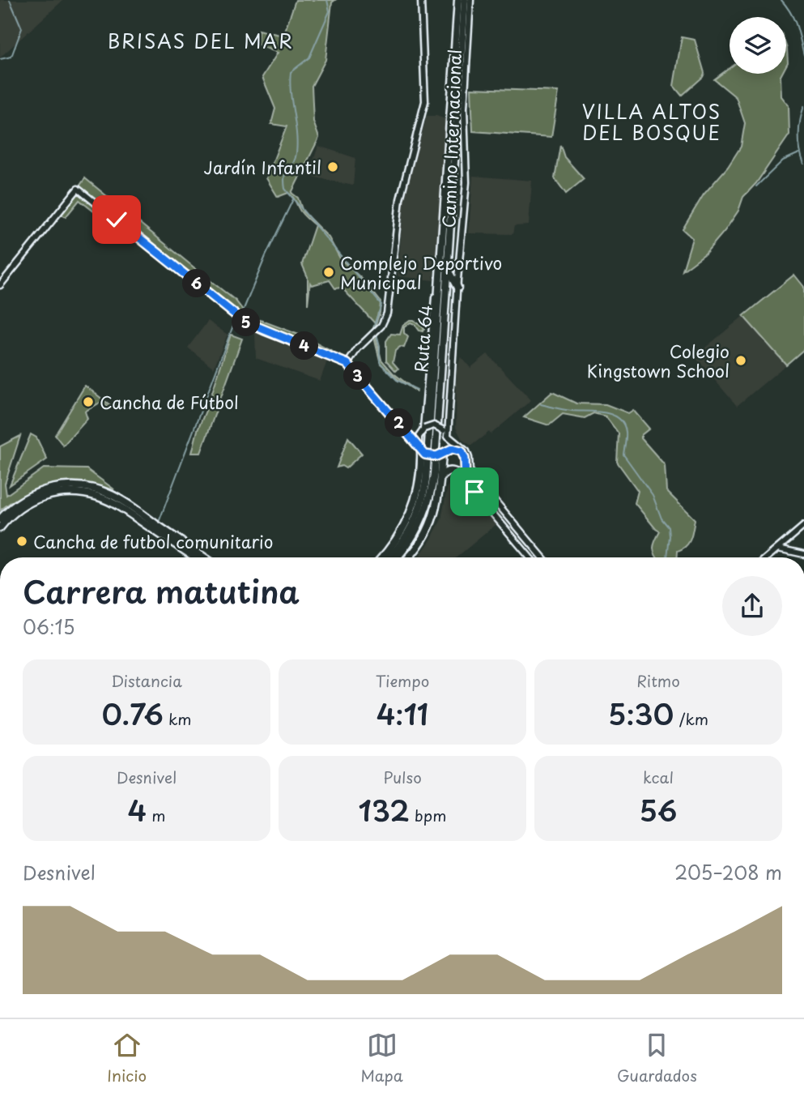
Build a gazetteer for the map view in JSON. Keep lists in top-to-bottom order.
{
  "streets": {
    "highway": ["Ruta 64"],
    "street": ["Camino Internacional"]
  },
  "districts": ["BRISAS DEL MAR", "VILLA ALTOS DEL BOSQUE"],
  "places": [
    "Jardín Infantil",
    "Complejo Deportivo Municipal",
    "Colegio Kingstown School",
    "Cancha de Fútbol",
    "Cancha de futbol comunitario"
  ],
  "page": {
    "pins": [
      "6",
      "5",
      "4",
      "3",
      "2"
    ],
    "heading": ["Carrera matutina", "06:15"],
    "stats": [
      ["Distancia", "0.76 km"],
      ["Tiempo", "4:11"],
      ["Ritmo", "5:30 /km"],
      ["Desnivel", "4 m"],
      ["Pulso", "132 bpm"],
      ["kcal", "56"]
    ],
    "chart": ["Desnivel", "205–208 m"],
    "tabs": ["Inicio", "Mapa", "Guardados"]
  }
}
